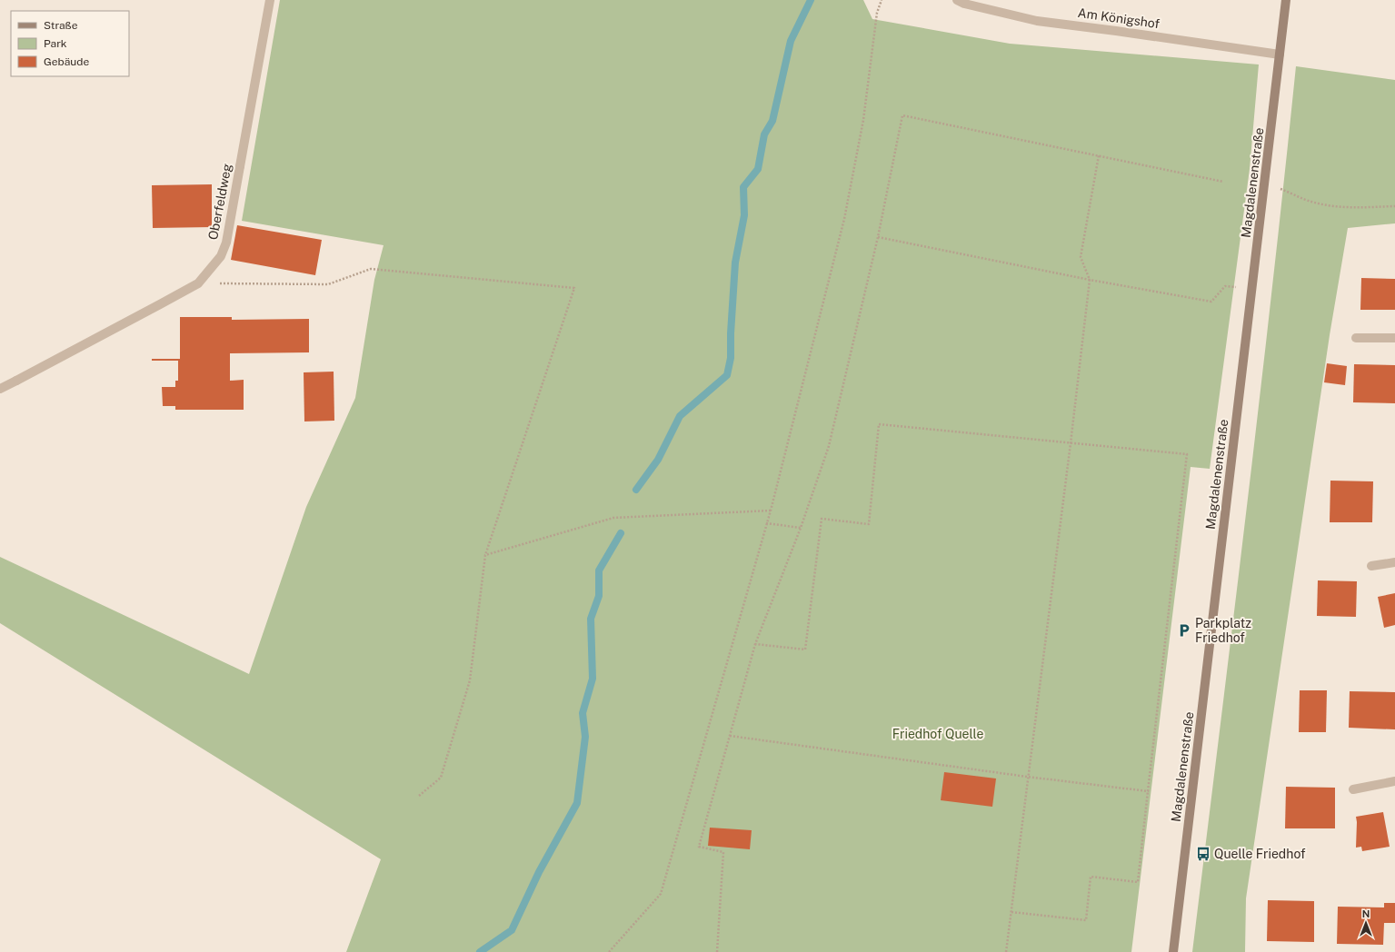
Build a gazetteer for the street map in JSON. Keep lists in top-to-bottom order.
{
  "streets": {
    "street": ["Am Königshof", "Magdalenenstraße", "Oberfeldweg"]
  },
  "crossings": [
    ["Am Königshof", "Magdalenenstraße"]
  ],
  "parks": ["Friedhof Quelle"],
  "places": {
    "parking": ["Parkplatz Friedhof"],
    "bus stop": ["Quelle Friedhof"]
  },
  "legend": ["Straße", "Park", "Gebäude"],
  "north": "top"
}
